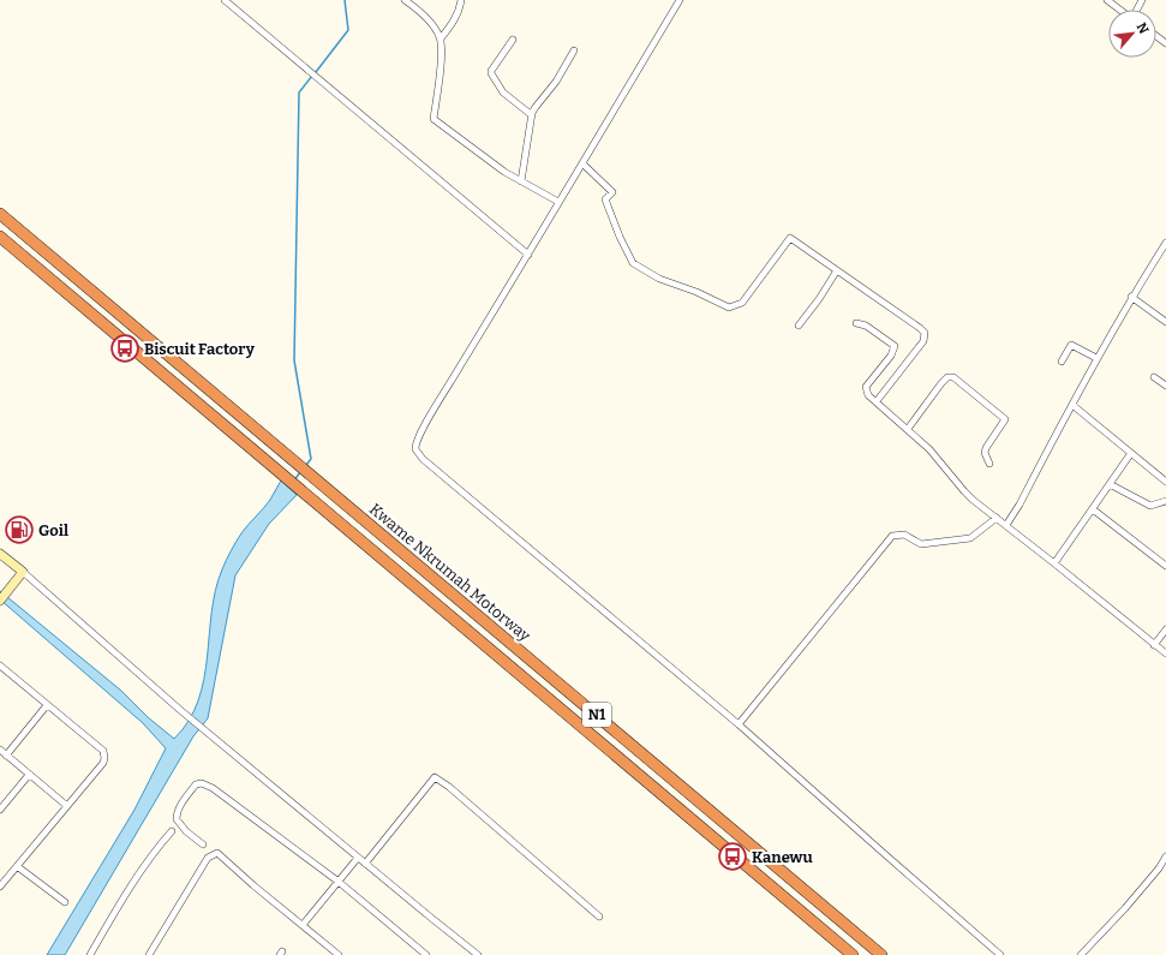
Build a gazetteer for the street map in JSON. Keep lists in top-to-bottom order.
{
  "streets": {
    "highway": ["Kwame Nkrumah Motorway", "N1"]
  },
  "places": {
    "bus stop": ["Biscuit Factory", "Kanewu"],
    "fuel station": ["Goil"]
  },
  "north": "top right"
}
